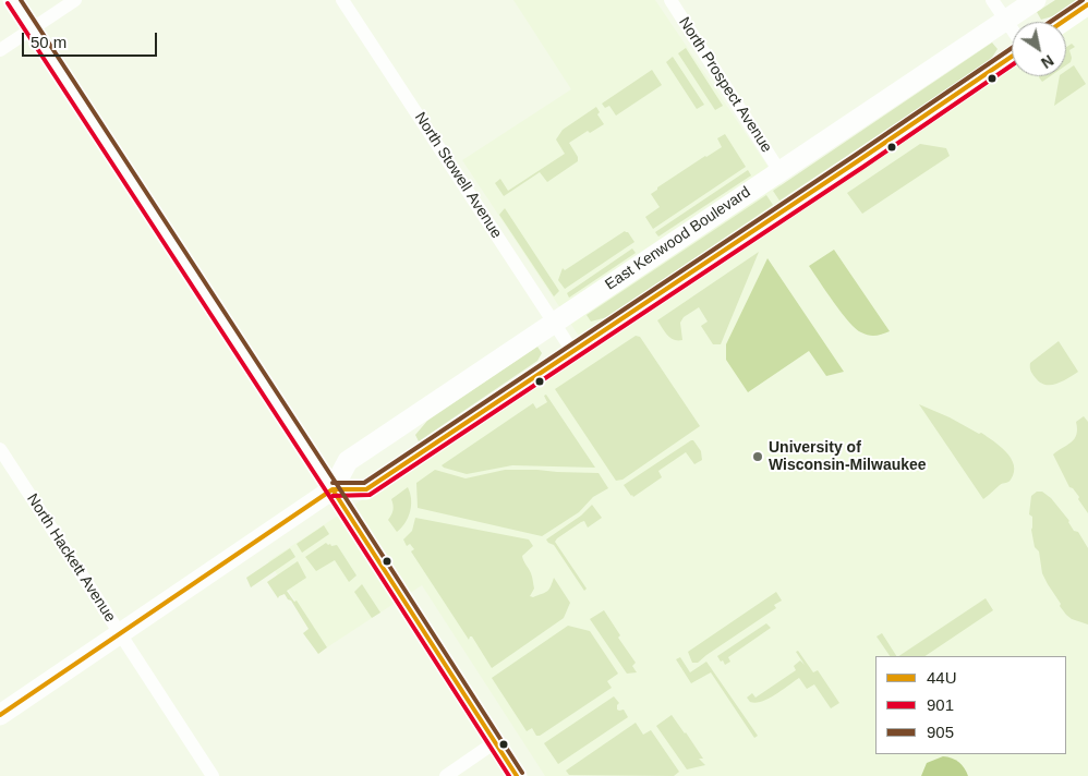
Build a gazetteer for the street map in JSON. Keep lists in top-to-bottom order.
{
  "streets": {
    "street": [
      "North Prospect Avenue",
      "North Stowell Avenue",
      "East Kenwood Boulevard",
      "North Hackett Avenue"
    ]
  },
  "crossings": [
    ["North Prospect Avenue", "East Kenwood Boulevard"],
    ["North Stowell Avenue", "East Kenwood Boulevard"],
    ["East Kenwood Boulevard", "North Hackett Avenue"]
  ],
  "places": ["University of Wisconsin-Milwaukee"],
  "lines": ["transit line 905", "transit line 901", "transit line 44U"],
  "legend": ["44U", "901", "905"],
  "scale_bar": "50 m",
  "north": "bottom right"
}
